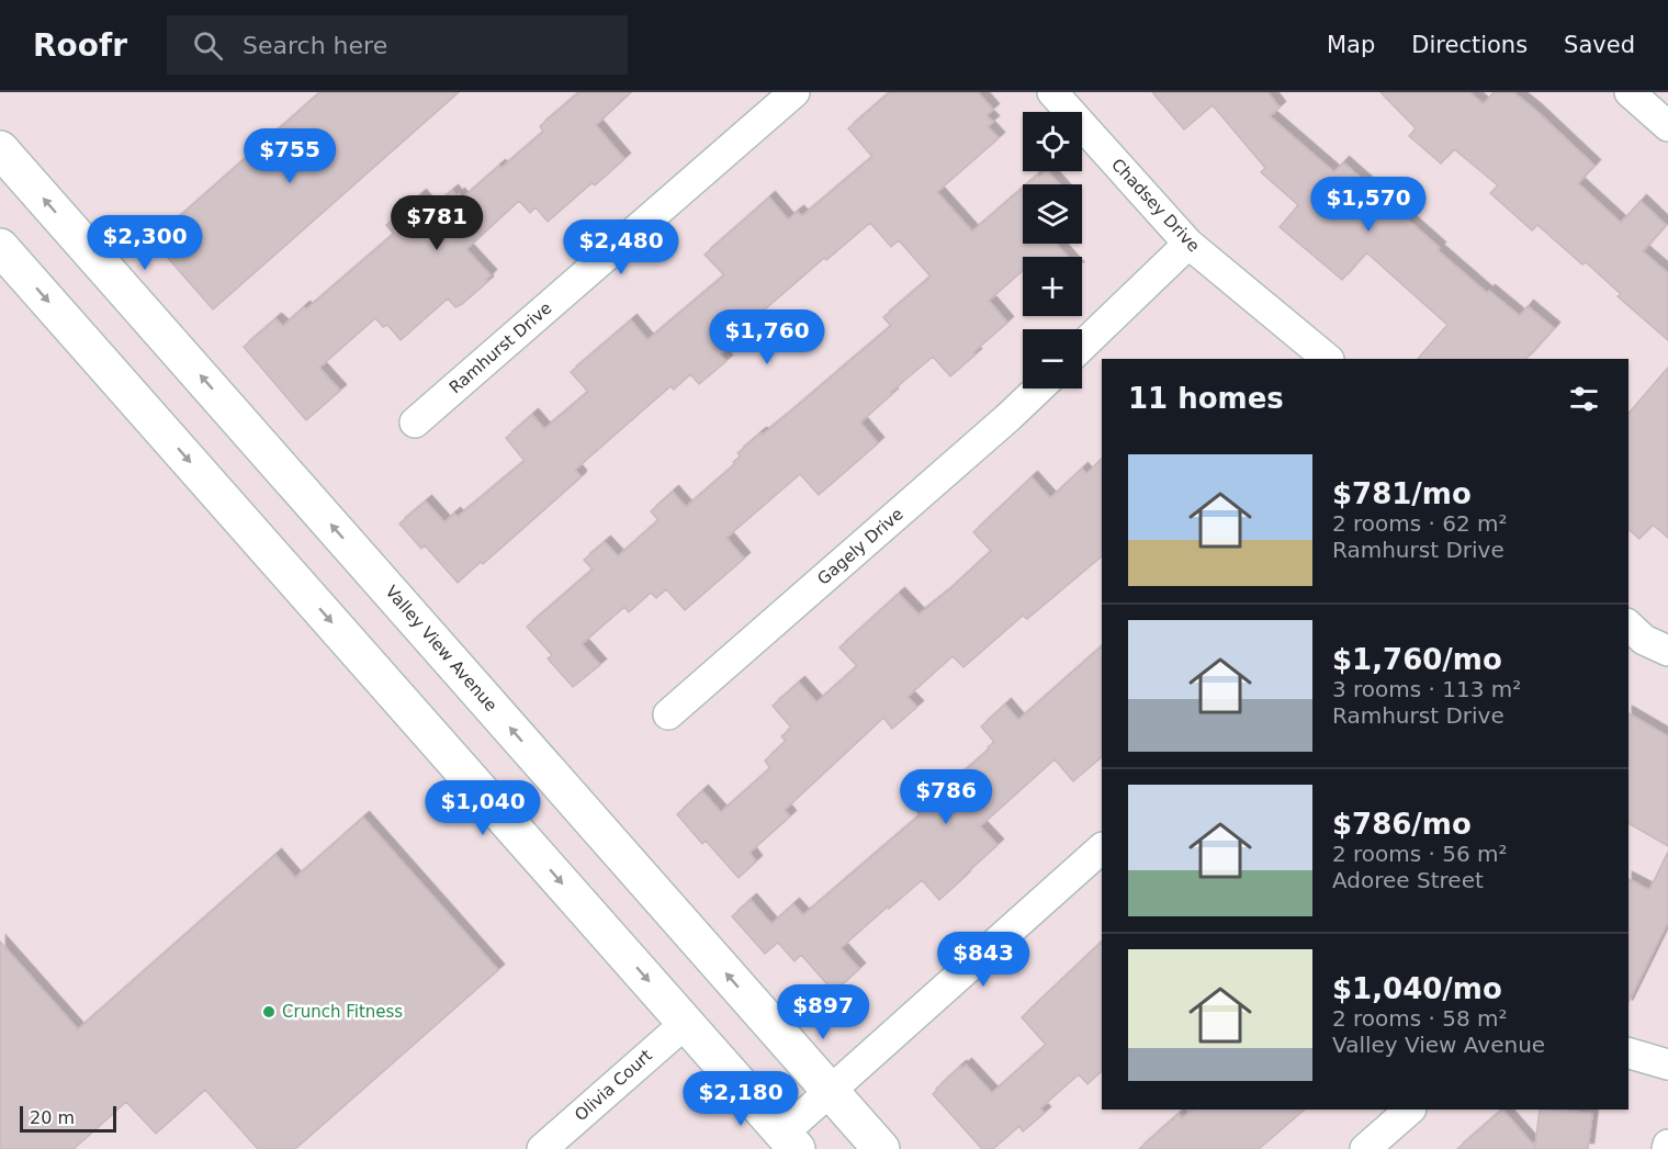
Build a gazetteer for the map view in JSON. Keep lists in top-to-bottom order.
{
  "streets": {
    "main road": ["Valley View Avenue"],
    "street": [
      "Chadsey Drive",
      "Ramhurst Drive",
      "Gagely Drive",
      "Olivia Court"
    ]
  },
  "places": ["Crunch Fitness"],
  "scale_bar": "20 m",
  "page": {
    "header": "Roofr",
    "search": "Search here",
    "nav": ["Map", "Directions", "Saved"],
    "map_buttons": ["+", "−"],
    "price": [
      "$755",
      "$1,570",
      "$781",
      "$2,300",
      "$2,480",
      "$1,760",
      "$786",
      "$1,040",
      "$843",
      "$897",
      "$2,180"
    ],
    "heading": "11 homes",
    "list": [
      {
        "name": "$781/mo",
        "note": "2 rooms · 62 m² · Ramhurst Drive"
      },
      {
        "name": "$1,760/mo",
        "note": "3 rooms · 113 m² · Ramhurst Drive"
      },
      {
        "name": "$786/mo",
        "note": "2 rooms · 56 m² · Adoree Street"
      },
      {
        "name": "$1,040/mo",
        "note": "2 rooms · 58 m² · Valley View Avenue"
      }
    ],
    "scale": "20 m"
  }
}
